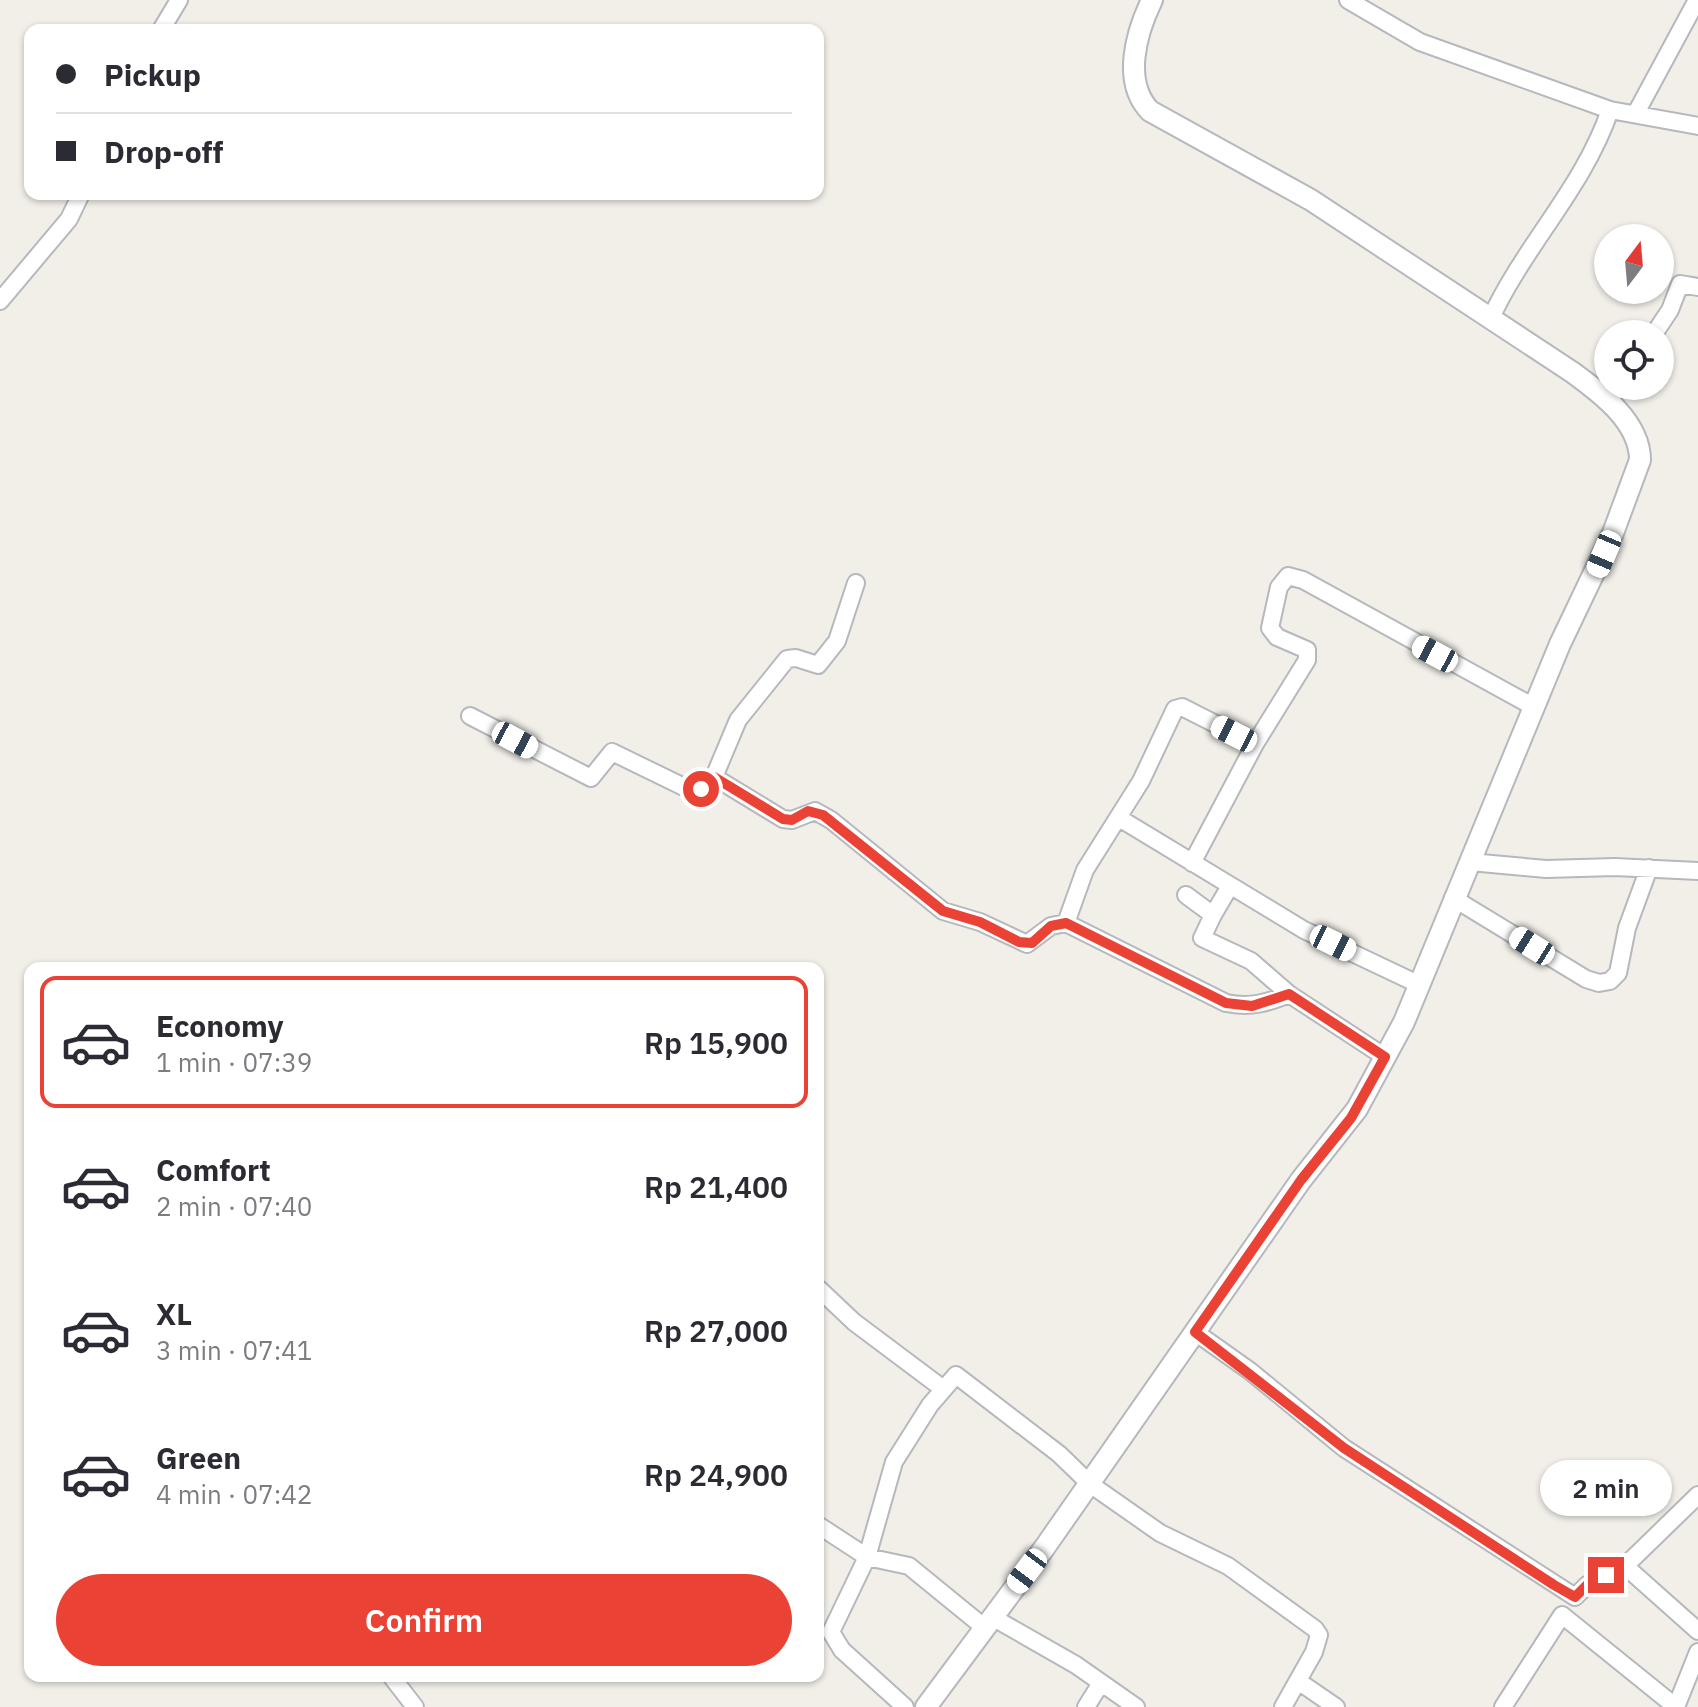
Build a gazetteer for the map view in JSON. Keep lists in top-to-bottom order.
{
  "north": "top",
  "page": {
    "banner": ["Pickup", "Drop-off"],
    "list": [
      {
        "name": "Economy",
        "note": "1 min · 07:39",
        "value": "Rp 15,900"
      },
      {
        "name": "Comfort",
        "note": "2 min · 07:40",
        "value": "Rp 21,400"
      },
      {
        "name": "XL",
        "note": "3 min · 07:41",
        "value": "Rp 27,000"
      },
      {
        "name": "Green",
        "note": "4 min · 07:42",
        "value": "Rp 24,900"
      }
    ],
    "bubble": "2 min",
    "buttons": "Confirm"
  }
}
